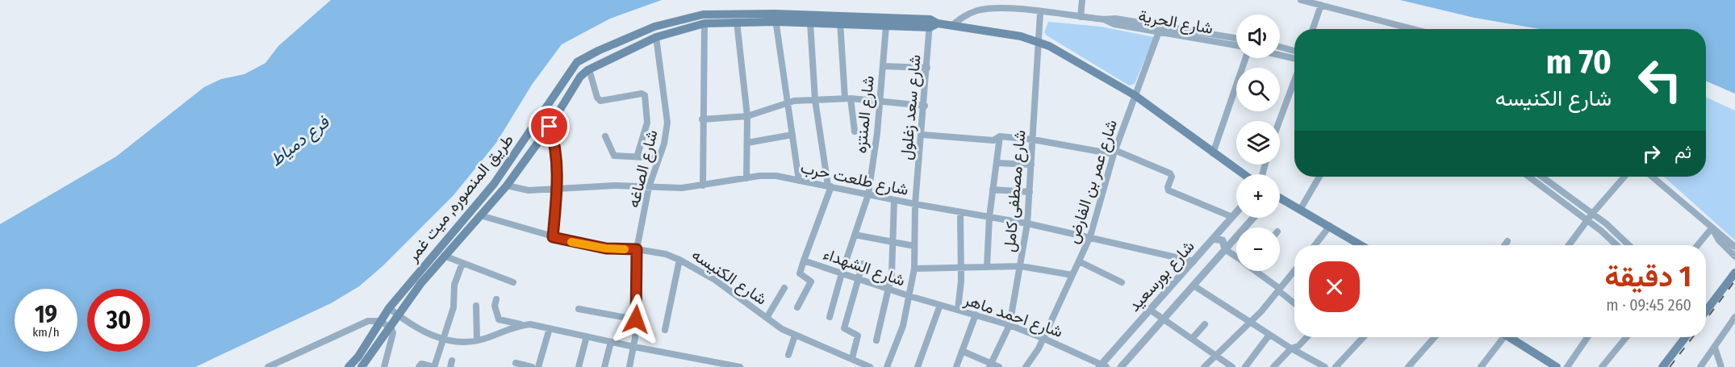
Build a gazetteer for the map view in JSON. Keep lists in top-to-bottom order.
{
  "streets": {
    "main road": ["طريق المنصوره, ميت غمر"],
    "street": [
      "شارع الحرية",
      "شارع سعد زغلول",
      "شارع المنتزه",
      "شارع الصاغه",
      "شارع طلعت حرب",
      "شارع عمر بن الفارض",
      "شارع مصطفى كامل",
      "شارع الشهداء",
      "شارع بورسعيد",
      "شارع الكنيسه",
      "شارع احمد ماهر"
    ]
  },
  "crossings": [
    ["شارع الحرية", "شارع عمر بن الفارض"],
    ["شارع الحرية", "شارع مصطفى كامل"],
    ["شارع الحرية", "طريق المنصوره, ميت غمر"],
    ["شارع سعد زغلول", "شارع طلعت حرب"],
    ["شارع سعد زغلول", "طريق المنصوره, ميت غمر"],
    ["شارع سعد زغلول", "شارع الشهداء"],
    ["شارع سعد زغلول", "شارع احمد ماهر"],
    ["شارع المنتزه", "شارع طلعت حرب"],
    ["شارع المنتزه", "طريق المنصوره, ميت غمر"],
    ["شارع المنتزه", "شارع الشهداء"],
    ["شارع الصاغه", "شارع طلعت حرب"],
    ["شارع الصاغه", "طريق المنصوره, ميت غمر"],
    ["شارع الصاغه", "شارع الكنيسه"],
    ["شارع طلعت حرب", "شارع عمر بن الفارض"],
    ["شارع طلعت حرب", "شارع مصطفى كامل"],
    ["شارع طلعت حرب", "طريق المنصوره, ميت غمر"],
    ["شارع طلعت حرب", "شارع الشهداء"],
    ["شارع طلعت حرب", "شارع بورسعيد"],
    ["شارع عمر بن الفارض", "طريق المنصوره, ميت غمر"],
    ["شارع عمر بن الفارض", "شارع احمد ماهر"],
    ["شارع مصطفى كامل", "طريق المنصوره, ميت غمر"],
    ["شارع مصطفى كامل", "شارع احمد ماهر"],
    ["طريق المنصوره, ميت غمر", "شارع الكنيسه"],
    ["شارع الشهداء", "شارع احمد ماهر"],
    ["شارع بورسعيد", "شارع احمد ماهر"]
  ],
  "water": ["فرع دمياط"],
  "page": {
    "map_buttons": ["+", "−"],
    "turn": ["70 m", "شارع الكنيسه"],
    "then": "ثم",
    "heading": ["1 دقيقة", "260 m · 09:45"],
    "speed": "19 km/h",
    "limit": "30"
  }
}
